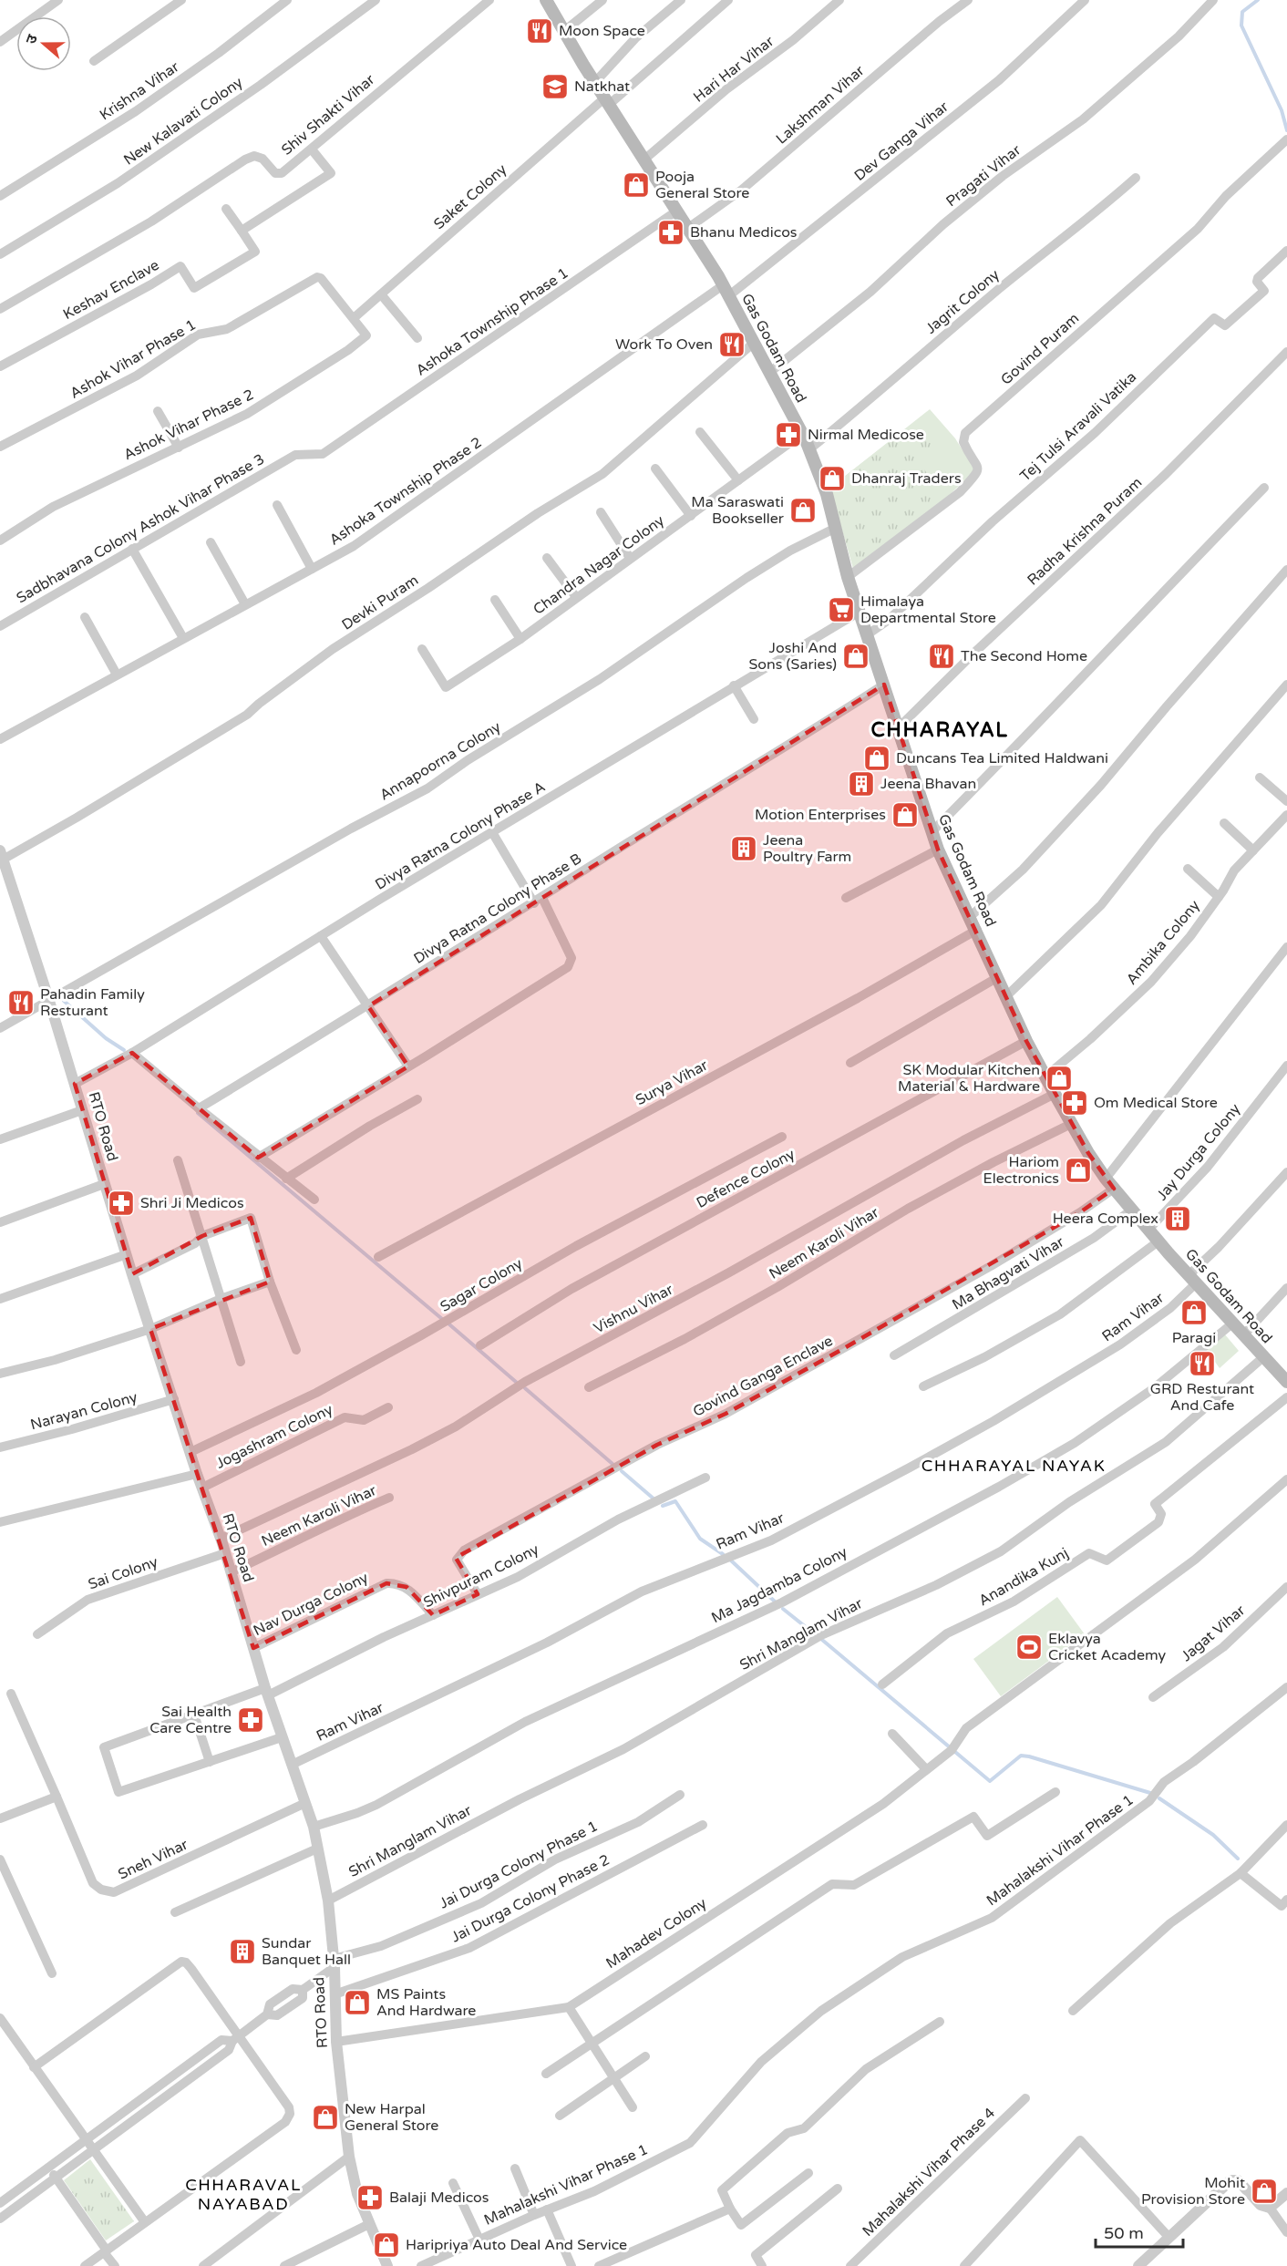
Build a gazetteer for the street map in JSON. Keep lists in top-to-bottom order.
{
  "streets": {
    "main road": ["Gas Godam Road"],
    "street": [
      "Hari Har Vihar",
      "Krishna Vihar",
      "Lakshman Vihar",
      "Shiv Shakti Vihar",
      "New Kalavati Colony",
      "Dev Ganga Vihar",
      "Pragati Vihar",
      "Saket Colony",
      "Keshav Enclave",
      "Jagrit Colony",
      "Ashoka Township Phase 1",
      "Govind Puram",
      "Ashok Vihar Phase 1",
      "Ashok Vihar Phase 2",
      "Tej Tulsi Aravali Vatika",
      "Ashoka Township Phase 2",
      "Sadbhavana Colony Ashok Vihar Phase 3",
      "Radha Krishna Puram",
      "Chandra Nagar Colony",
      "Devki Puram",
      "Annapoorna Colony",
      "Divya Ratna Colony Phase A",
      "Divya Ratna Colony Phase B",
      "Ambika Colony",
      "Surya Vihar",
      "RTO Road",
      "Jay Durga Colony",
      "Defence Colony",
      "Neem Karoli Vihar",
      "Ma Bhagvati Vihar",
      "Sagar Colony",
      "Vishnu Vihar",
      "Ram Vihar",
      "Govind Ganga Enclave",
      "Narayan Colony",
      "Jogashram Colony",
      "Sai Colony",
      "Shivpuram Colony",
      "Anandika Kunj",
      "Ma Jagdamba Colony",
      "Nav Durga Colony",
      "Jagat Vihar",
      "Shri Manglam Vihar",
      "Mahalakshi Vihar Phase 1",
      "Sneh Vihar",
      "Jai Durga Colony Phase 1",
      "Jai Durga Colony Phase 2",
      "Mahadev Colony",
      "Mahalakshi Vihar Phase 4"
    ]
  },
  "crossings": [
    ["Hari Har Vihar", "Gas Godam Road"],
    ["Lakshman Vihar", "Gas Godam Road"],
    ["Dev Ganga Vihar", "Gas Godam Road"],
    ["Dev Ganga Vihar", "Ashoka Township Phase 2"],
    ["Pragati Vihar", "Gas Godam Road"],
    ["Saket Colony", "Gas Godam Road"],
    ["Saket Colony", "Ashok Vihar Phase 1"],
    ["Saket Colony", "Ashok Vihar Phase 2"],
    ["Jagrit Colony", "Gas Godam Road"],
    ["Ashoka Township Phase 1", "Gas Godam Road"],
    ["Ashoka Township Phase 1", "Sadbhavana Colony Ashok Vihar Phase 3"],
    ["Gas Godam Road", "Govind Puram"],
    ["Gas Godam Road", "Tej Tulsi Aravali Vatika"],
    ["Gas Godam Road", "Ashoka Township Phase 2"],
    ["Gas Godam Road", "Radha Krishna Puram"],
    ["Gas Godam Road", "Chandra Nagar Colony"],
    ["Gas Godam Road", "Devki Puram"],
    ["Gas Godam Road", "Annapoorna Colony"],
    ["Gas Godam Road", "Divya Ratna Colony Phase A"],
    ["Gas Godam Road", "Divya Ratna Colony Phase B"],
    ["Gas Godam Road", "Ambika Colony"],
    ["Gas Godam Road", "Surya Vihar"],
    ["Gas Godam Road", "Jay Durga Colony"],
    ["Gas Godam Road", "Defence Colony"],
    ["Gas Godam Road", "Neem Karoli Vihar"],
    ["Gas Godam Road", "Ma Bhagvati Vihar"],
    ["Gas Godam Road", "Vishnu Vihar"],
    ["Gas Godam Road", "Ram Vihar"],
    ["Gas Godam Road", "Govind Ganga Enclave"],
    ["Gas Godam Road", "Ma Jagdamba Colony"],
    ["Gas Godam Road", "Shri Manglam Vihar"],
    ["Ashok Vihar Phase 1", "Ashok Vihar Phase 2"],
    ["Devki Puram", "RTO Road"],
    ["Annapoorna Colony", "RTO Road"],
    ["Divya Ratna Colony Phase A", "RTO Road"],
    ["RTO Road", "Neem Karoli Vihar"],
    ["RTO Road", "Sagar Colony"],
    ["RTO Road", "Vishnu Vihar"],
    ["RTO Road", "Ram Vihar"],
    ["RTO Road", "Narayan Colony"],
    ["RTO Road", "Jogashram Colony"],
    ["RTO Road", "Sai Colony"],
    ["RTO Road", "Shivpuram Colony"],
    ["RTO Road", "Ma Jagdamba Colony"],
    ["RTO Road", "Nav Durga Colony"],
    ["RTO Road", "Shri Manglam Vihar"],
    ["RTO Road", "Sneh Vihar"],
    ["RTO Road", "Jai Durga Colony Phase 1"],
    ["RTO Road", "Jai Durga Colony Phase 2"],
    ["RTO Road", "Mahadev Colony"],
    ["Govind Ganga Enclave", "Shivpuram Colony"],
    ["Shivpuram Colony", "Nav Durga Colony"]
  ],
  "districts": ["CHHARAYAL", "CHHARAYAL NAYAK", "CHHARAVAL NAYABAD"],
  "places": {
    "restaurant": [
      "Moon Space",
      "Work To Oven",
      "The Second Home",
      "Pahadin Family Resturant",
      "GRD Resturant And Cafe"
    ],
    "school or university": ["Natkhat"],
    "shop": [
      "Pooja General Store",
      "Dhanraj Traders",
      "Ma Saraswati Bookseller",
      "Joshi And Sons (Saries)",
      "Duncans Tea Limited Haldwani",
      "Motion Enterprises",
      "SK Modular Kitchen Material & Hardware",
      "Hariom Electronics",
      "Paragi",
      "MS Paints And Hardware",
      "New Harpal General Store",
      "Mohit Provision Store",
      "Haripriya Auto Deal And Service"
    ],
    "pharmacy": [
      "Bhanu Medicos",
      "Nirmal Medicose",
      "Om Medical Store",
      "Shri Ji Medicos",
      "Sai Health Care Centre",
      "Balaji Medicos"
    ],
    "supermarket": ["Himalaya Departmental Store"],
    "building": [
      "Jeena Bhavan",
      "Jeena Poultry Farm",
      "Heera Complex",
      "Sundar Banquet Hall"
    ],
    "sports": ["Eklavya Cricket Academy"]
  },
  "scale_bar": "50 m",
  "north": "left"
}
